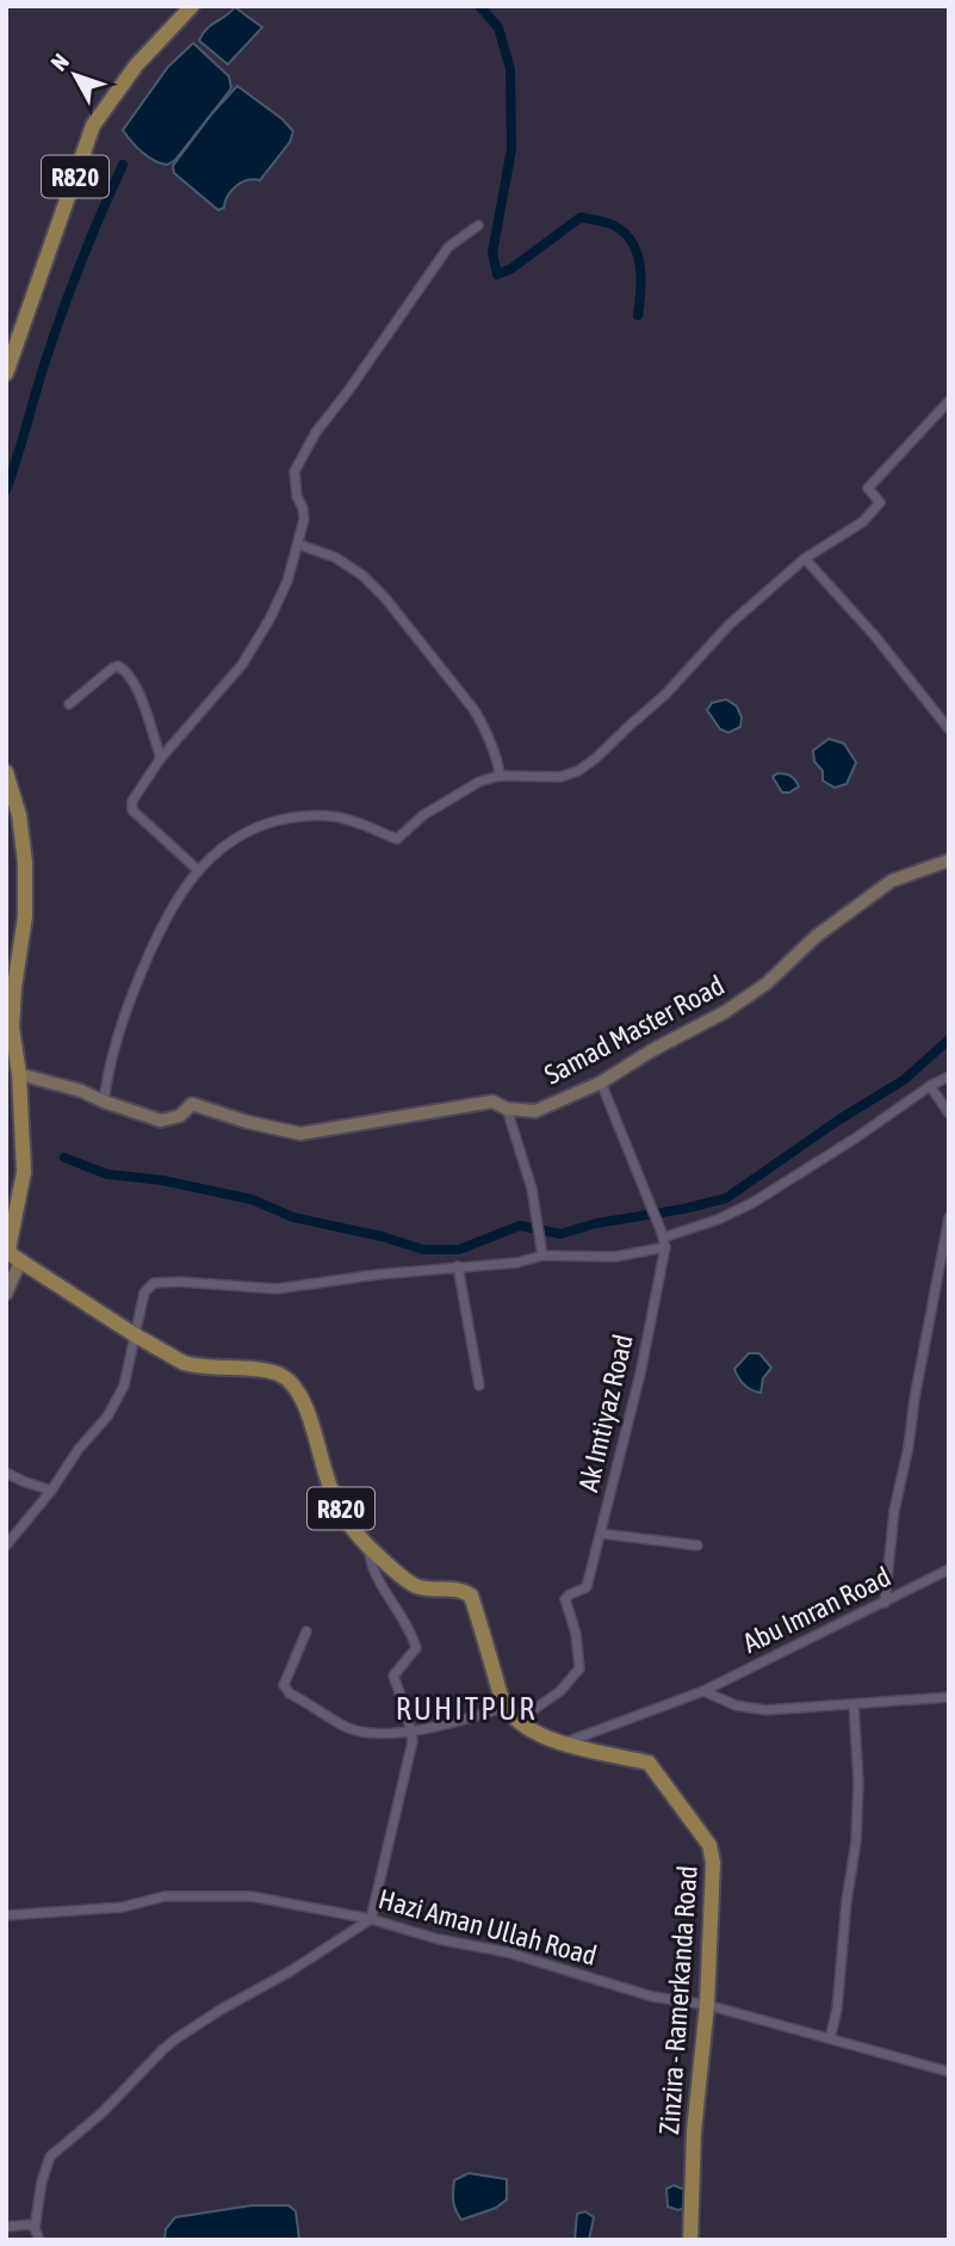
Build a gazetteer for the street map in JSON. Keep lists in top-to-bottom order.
{
  "streets": {
    "main road": ["R820", "Zinzira - Ramerkanda Road"],
    "street": [
      "Samad Master Road",
      "Ak Imtiyaz Road",
      "Abu Imran Road",
      "Hazi Aman Ullah Road"
    ]
  },
  "crossings": [
    ["Samad Master Road", "Zinzira - Ramerkanda Road"],
    ["Ak Imtiyaz Road", "Zinzira - Ramerkanda Road"],
    ["Abu Imran Road", "Zinzira - Ramerkanda Road"],
    ["Hazi Aman Ullah Road", "Zinzira - Ramerkanda Road"]
  ],
  "districts": ["RUHITPUR"],
  "north": "top left"
}
